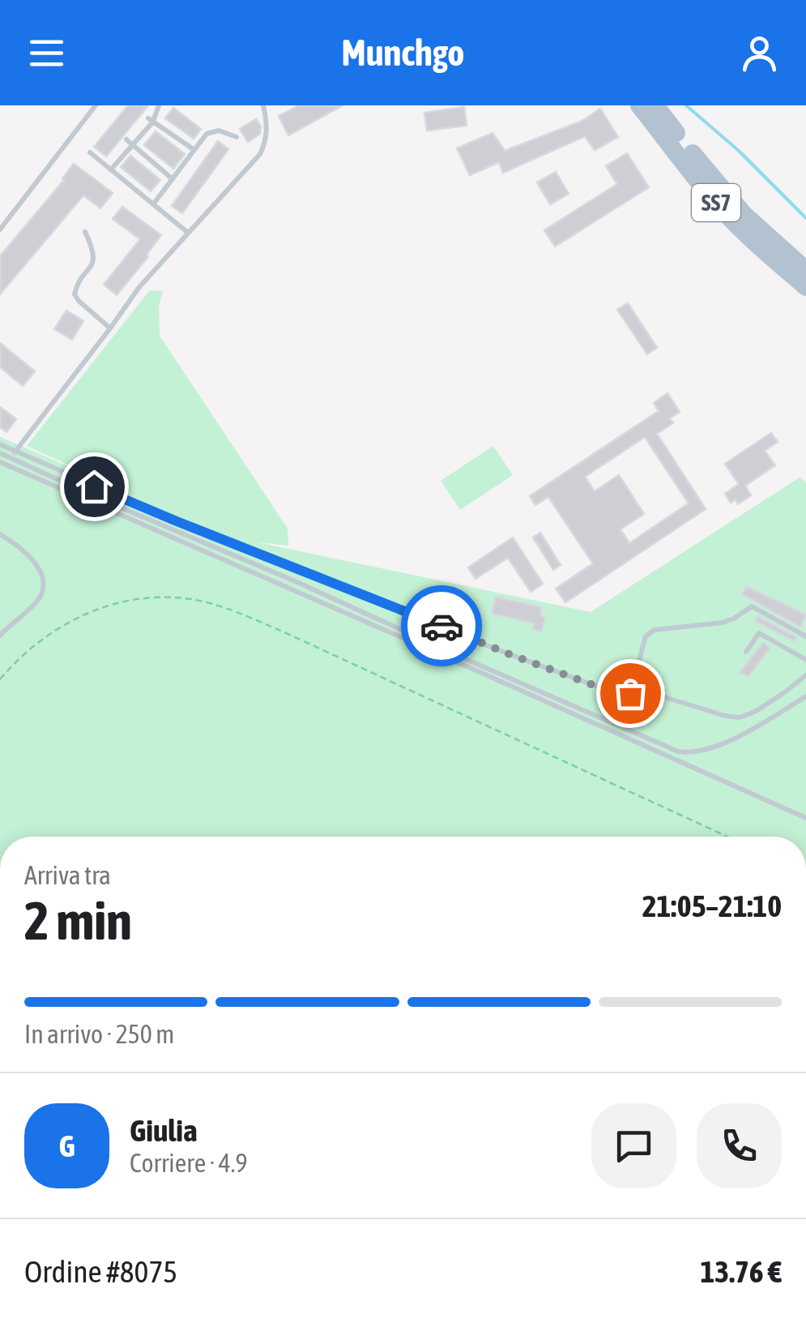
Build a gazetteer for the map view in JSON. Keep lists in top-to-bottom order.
{
  "streets": {
    "main road": ["SS7"]
  },
  "page": {
    "header": "Munchgo",
    "heading": ["2 min", "Arriva tra", "21:05–21:10"],
    "panel": [
      "Giulia",
      "Corriere · 4.9",
      "Ordine #8075",
      "13.76 €"
    ],
    "bar": "In arrivo · 250 m",
    "round": "G"
  }
}
